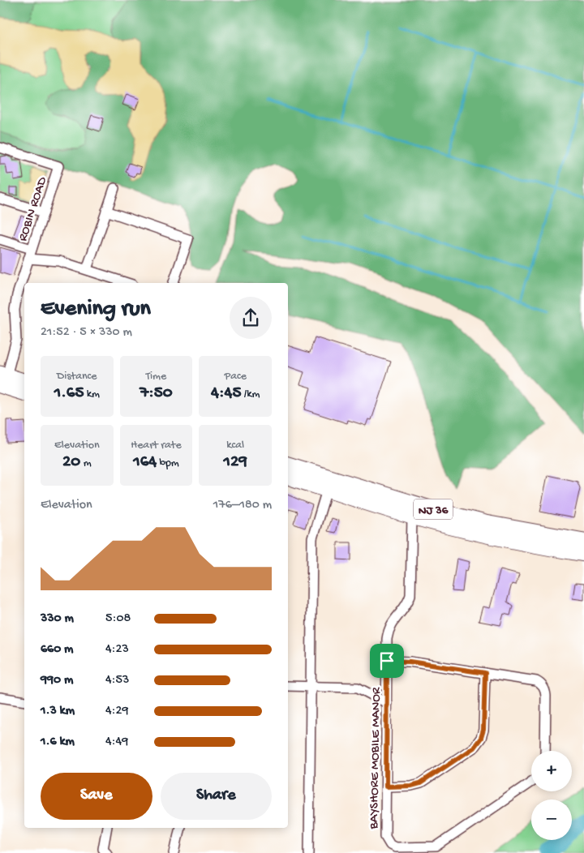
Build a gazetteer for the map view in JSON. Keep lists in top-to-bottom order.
{
  "streets": {
    "highway": ["NJ 36"],
    "street": ["ROBIN ROAD", "BAYSHORE MOBILE MANOR"]
  },
  "crossings": [
    ["NJ 36", "BAYSHORE MOBILE MANOR"]
  ],
  "page": {
    "heading": ["Evening run", "21:52 · 5 × 330 m"],
    "stats": [
      ["Distance", "1.65 km"],
      ["Time", "7:50"],
      ["Pace", "4:45 /km"],
      ["Elevation", "20 m"],
      ["Heart rate", "164 bpm"],
      ["kcal", "129"]
    ],
    "chart": ["Elevation", "176–180 m"],
    "list": [
      {
        "name": "330 m",
        "note": "5:08"
      },
      {
        "name": "660 m",
        "note": "4:23"
      },
      {
        "name": "990 m",
        "note": "4:53"
      },
      {
        "name": "1.3 km",
        "note": "4:29"
      },
      {
        "name": "1.6 km",
        "note": "4:49"
      }
    ],
    "map_buttons": ["+", "−"],
    "buttons": ["Save", "Share"]
  }
}
